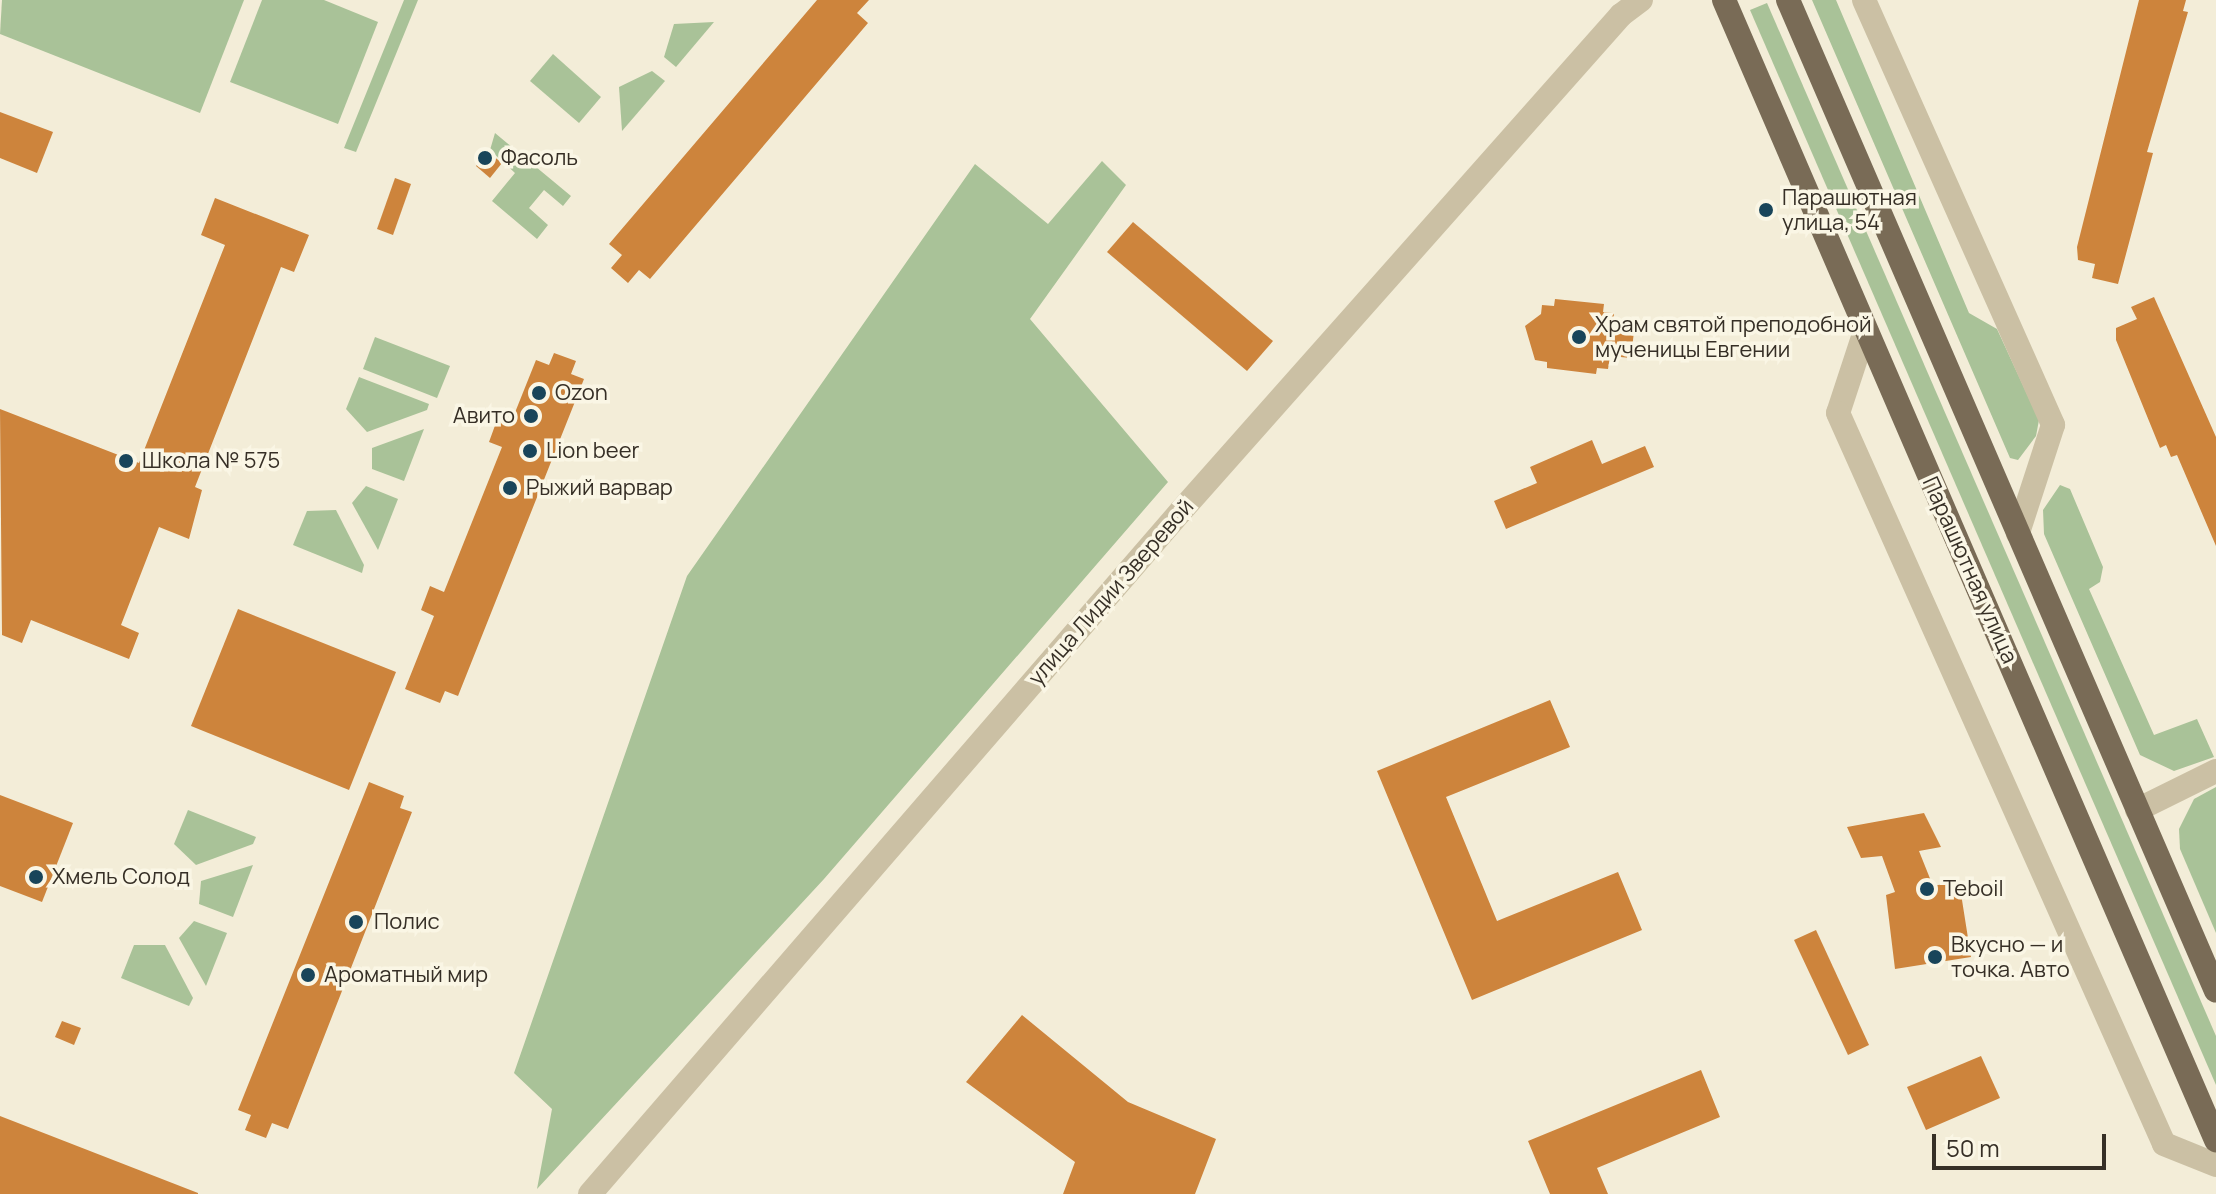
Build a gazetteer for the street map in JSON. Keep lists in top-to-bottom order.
{
  "streets": {
    "main road": ["Парашютная улица"],
    "street": ["улица Лидии Зверевой"]
  },
  "places": [
    "Фасоль",
    "Парашютная улица, 54",
    "Храм святой преподобной мученицы Евгении",
    "Ozon",
    "Авито",
    "Lion beer",
    "Школа № 575",
    "Рыжий варвар",
    "Хмель Солод",
    "Teboil",
    "Полис",
    "Вкусно — и точка. Авто",
    "Ароматный мир"
  ],
  "scale_bar": "50 m"
}
